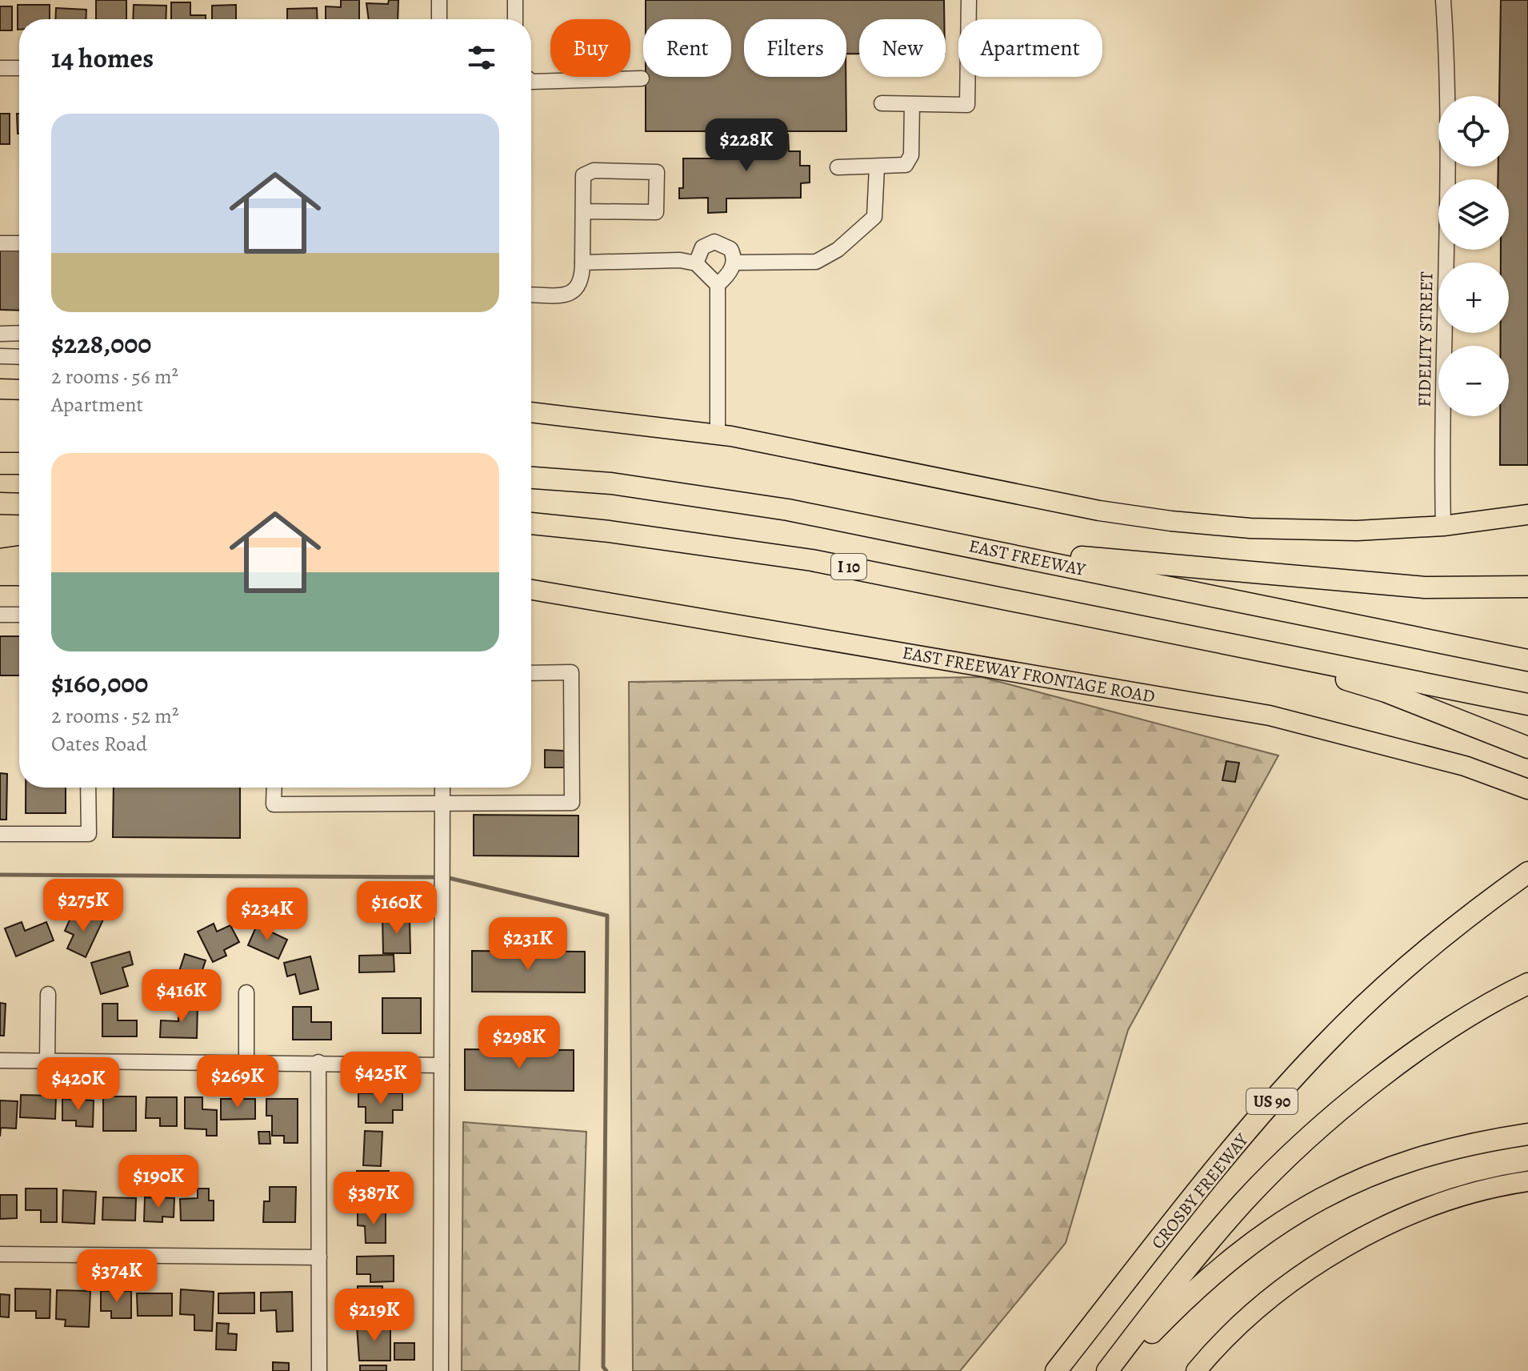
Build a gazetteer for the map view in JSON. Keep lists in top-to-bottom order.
{
  "streets": {
    "highway": [
      "EAST FREEWAY",
      "I 10",
      "US 90",
      "CROSBY FREEWAY"
    ],
    "main road": ["EAST FREEWAY FRONTAGE ROAD"],
    "street": ["FIDELITY STREET"]
  },
  "page": {
    "chip": [
      "Buy",
      "Rent",
      "Filters",
      "New",
      "Apartment"
    ],
    "heading": "14 homes",
    "map_buttons": ["+", "−"],
    "list": [
      {
        "name": "$228,000",
        "note": "2 rooms · 56 m² · Apartment"
      },
      {
        "name": "$160,000",
        "note": "2 rooms · 52 m² · Oates Road"
      }
    ],
    "price": [
      "$228K",
      "$275K",
      "$160K",
      "$234K",
      "$231K",
      "$416K",
      "$298K",
      "$425K",
      "$269K",
      "$420K",
      "$190K",
      "$387K",
      "$374K",
      "$219K"
    ]
  }
}
